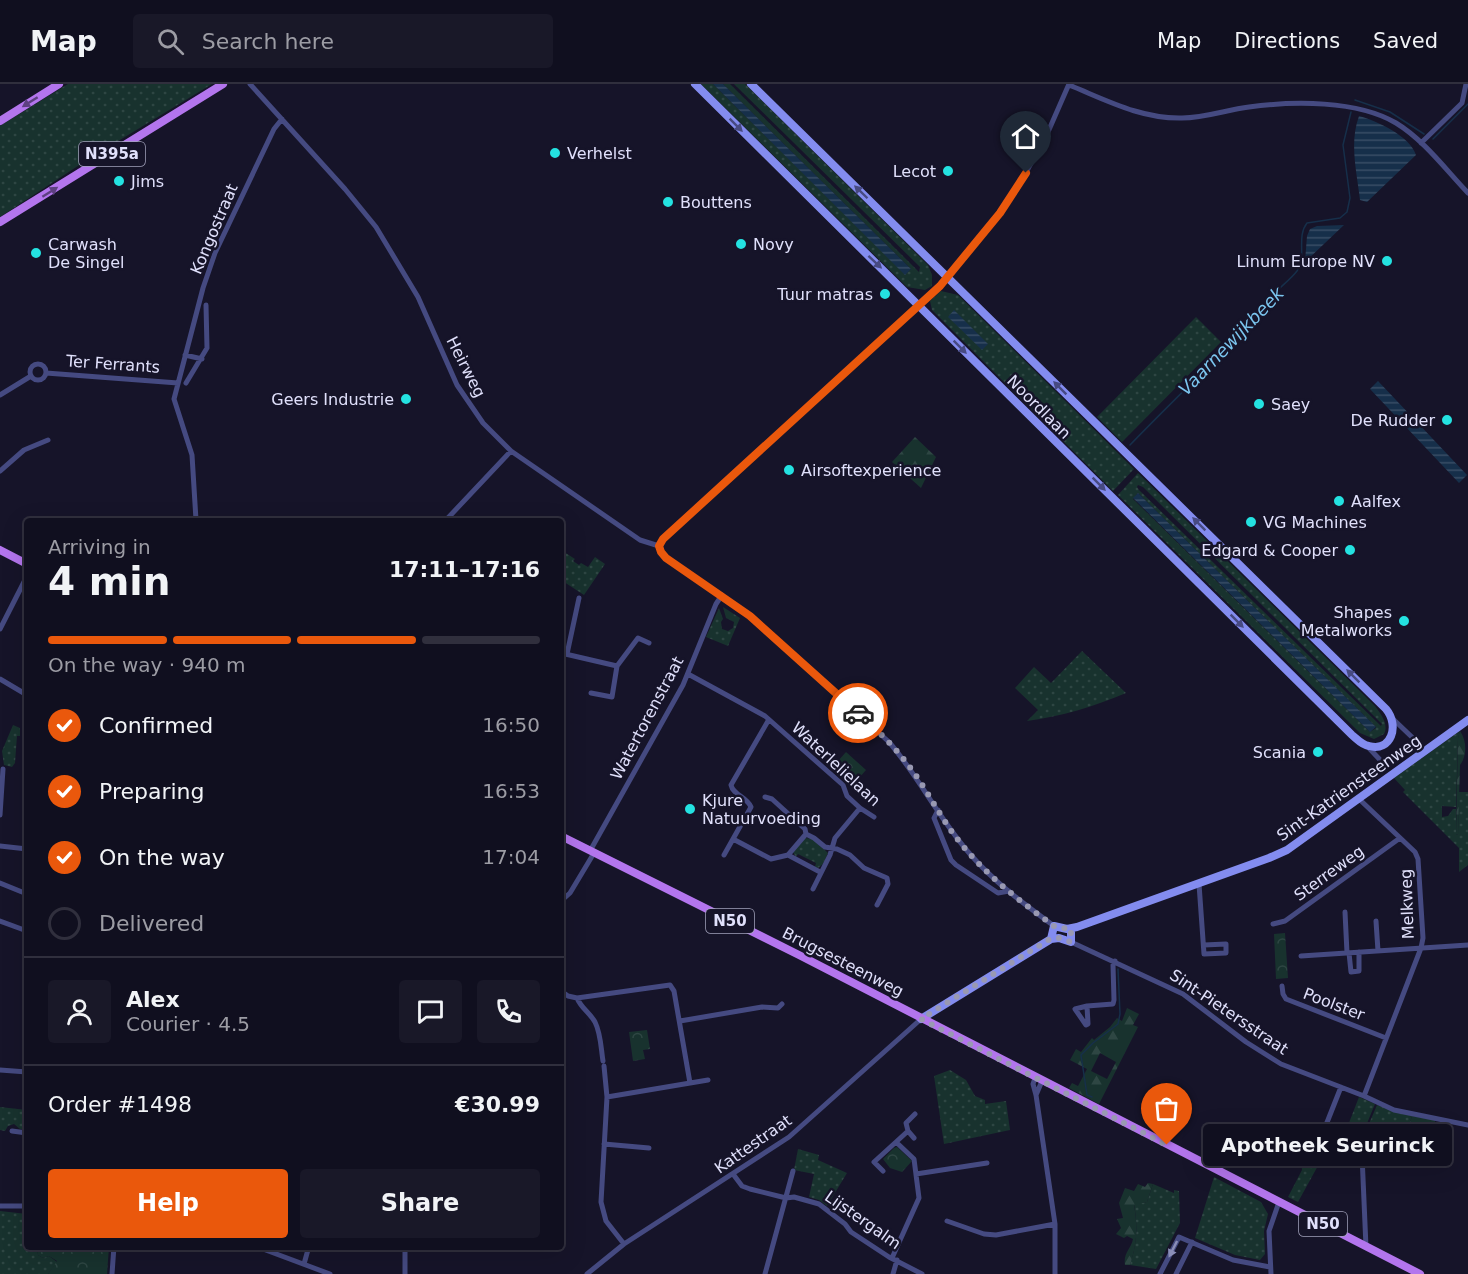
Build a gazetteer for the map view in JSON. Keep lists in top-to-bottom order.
{
  "streets": {
    "main road": ["N395a", "N50", "Brugsesteenweg"],
    "street": [
      "Kongostraat",
      "Ter Ferrants",
      "Heirweg",
      "Noordlaan",
      "Watertorenstraat",
      "Waterlelielaan",
      "Sint-Katriensteenweg",
      "Sterreweg",
      "Melkweg",
      "Poolster",
      "Sint-Pietersstraat",
      "Kattestraat",
      "Lijstergalm"
    ]
  },
  "crossings": [
    ["Kongostraat", "Ter Ferrants"],
    ["Kongostraat", "Heirweg"],
    ["Heirweg", "Watertorenstraat"],
    ["Watertorenstraat", "Waterlelielaan"],
    ["Watertorenstraat", "Brugsesteenweg"],
    ["Sint-Katriensteenweg", "Melkweg"],
    ["Sterreweg", "Melkweg"],
    ["Melkweg", "Poolster"],
    ["Melkweg", "Sint-Pietersstraat"],
    ["Brugsesteenweg", "Kattestraat"],
    ["Kattestraat", "Lijstergalm"]
  ],
  "water": ["Vaarnewijkbeek"],
  "places": [
    "Verhelst",
    "Lecot",
    "Jims",
    "Bouttens",
    "Novy",
    "Carwash De Singel",
    "Linum Europe NV",
    "Tuur matras",
    "Geers Industrie",
    "Saey",
    "De Rudder",
    "Airsoftexperience",
    "Aalfex",
    "VG Machines",
    "Edgard & Cooper",
    "Shapes Metalworks",
    "Scania",
    "Kjure Natuurvoeding",
    "Apotheek Seurinck"
  ],
  "page": {
    "header": "Map",
    "search": "Search here",
    "nav": ["Map", "Directions", "Saved"],
    "heading": ["4 min", "Arriving in", "17:11–17:16"],
    "panel": [
      "Alex",
      "Courier · 4.5",
      "Order #1498",
      "€30.99"
    ],
    "bar": "On the way · 940 m",
    "list": [
      ["Confirmed", "16:50"],
      ["Preparing", "16:53"],
      ["On the way", "17:04"],
      "Delivered"
    ],
    "bubble": "Apotheek Seurinck",
    "buttons": ["Help", "Share"]
  }
}
